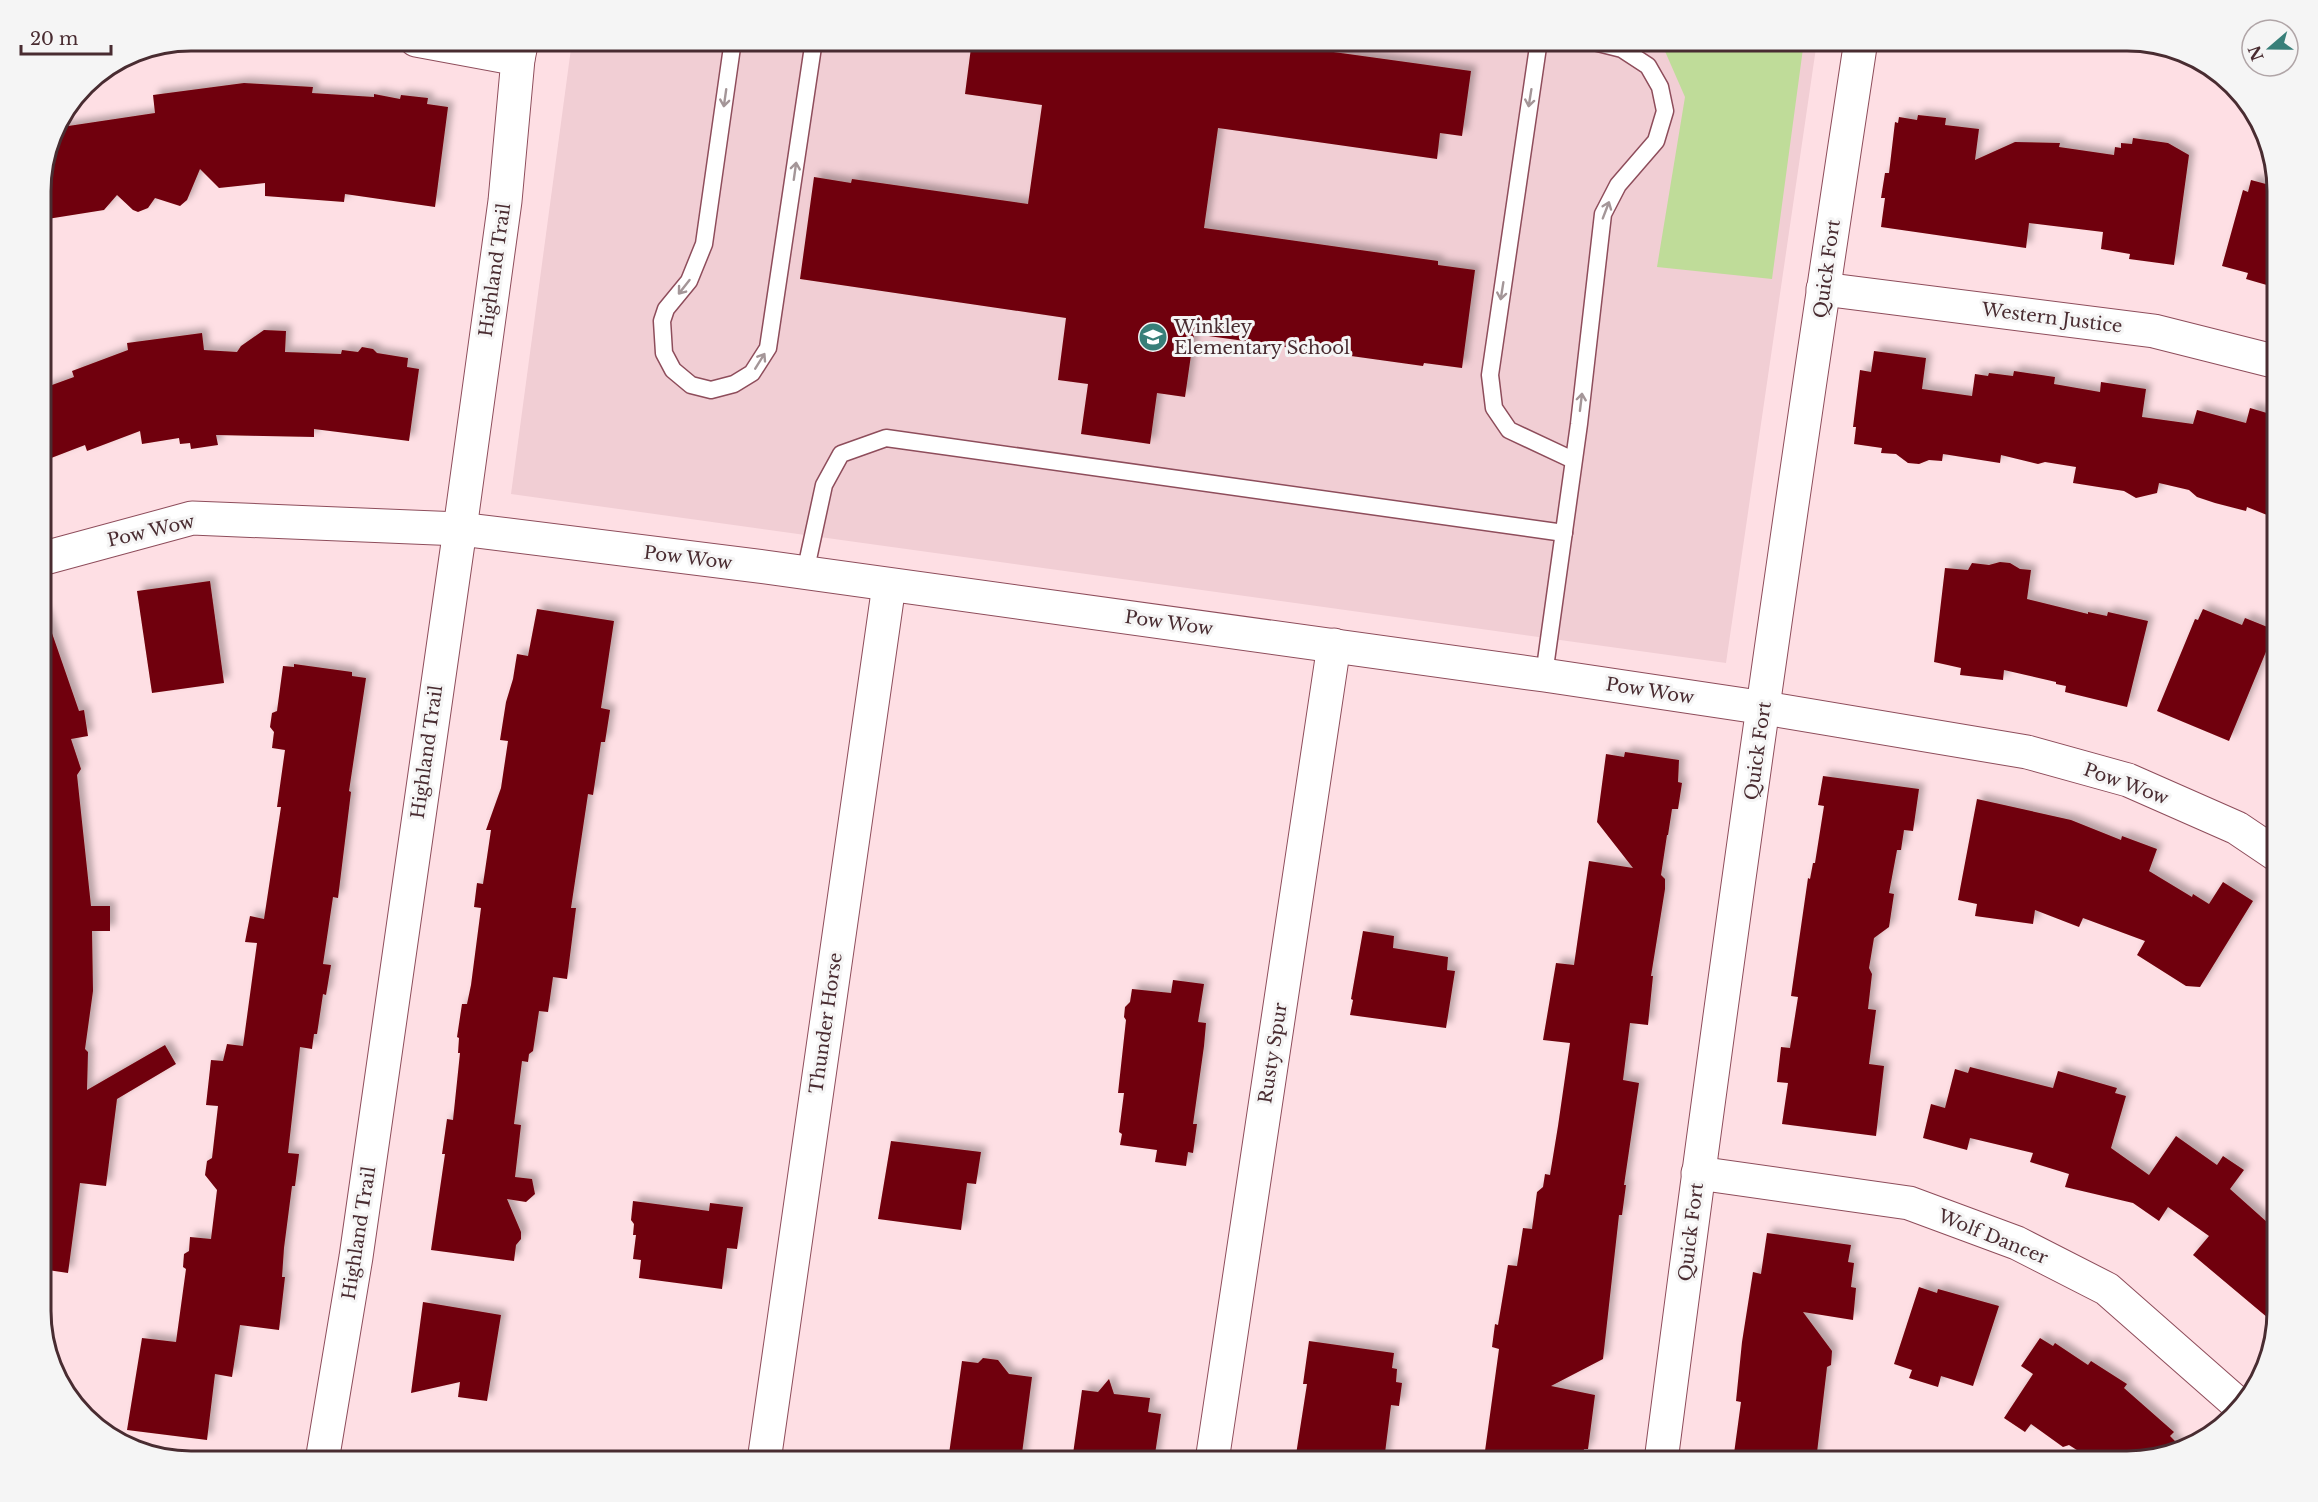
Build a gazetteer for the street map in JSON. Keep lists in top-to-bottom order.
{
  "streets": {
    "street": [
      "Quick Fort",
      "Highland Trail",
      "Western Justice",
      "Pow Wow",
      "Thunder Horse",
      "Rusty Spur",
      "Wolf Dancer"
    ]
  },
  "crossings": [
    ["Quick Fort", "Western Justice"],
    ["Quick Fort", "Pow Wow"],
    ["Quick Fort", "Wolf Dancer"],
    ["Highland Trail", "Pow Wow"],
    ["Pow Wow", "Thunder Horse"],
    ["Pow Wow", "Rusty Spur"]
  ],
  "places": {
    "school or university": ["Winkley Elementary School"]
  },
  "scale_bar": "20 m",
  "north": "left"
}
